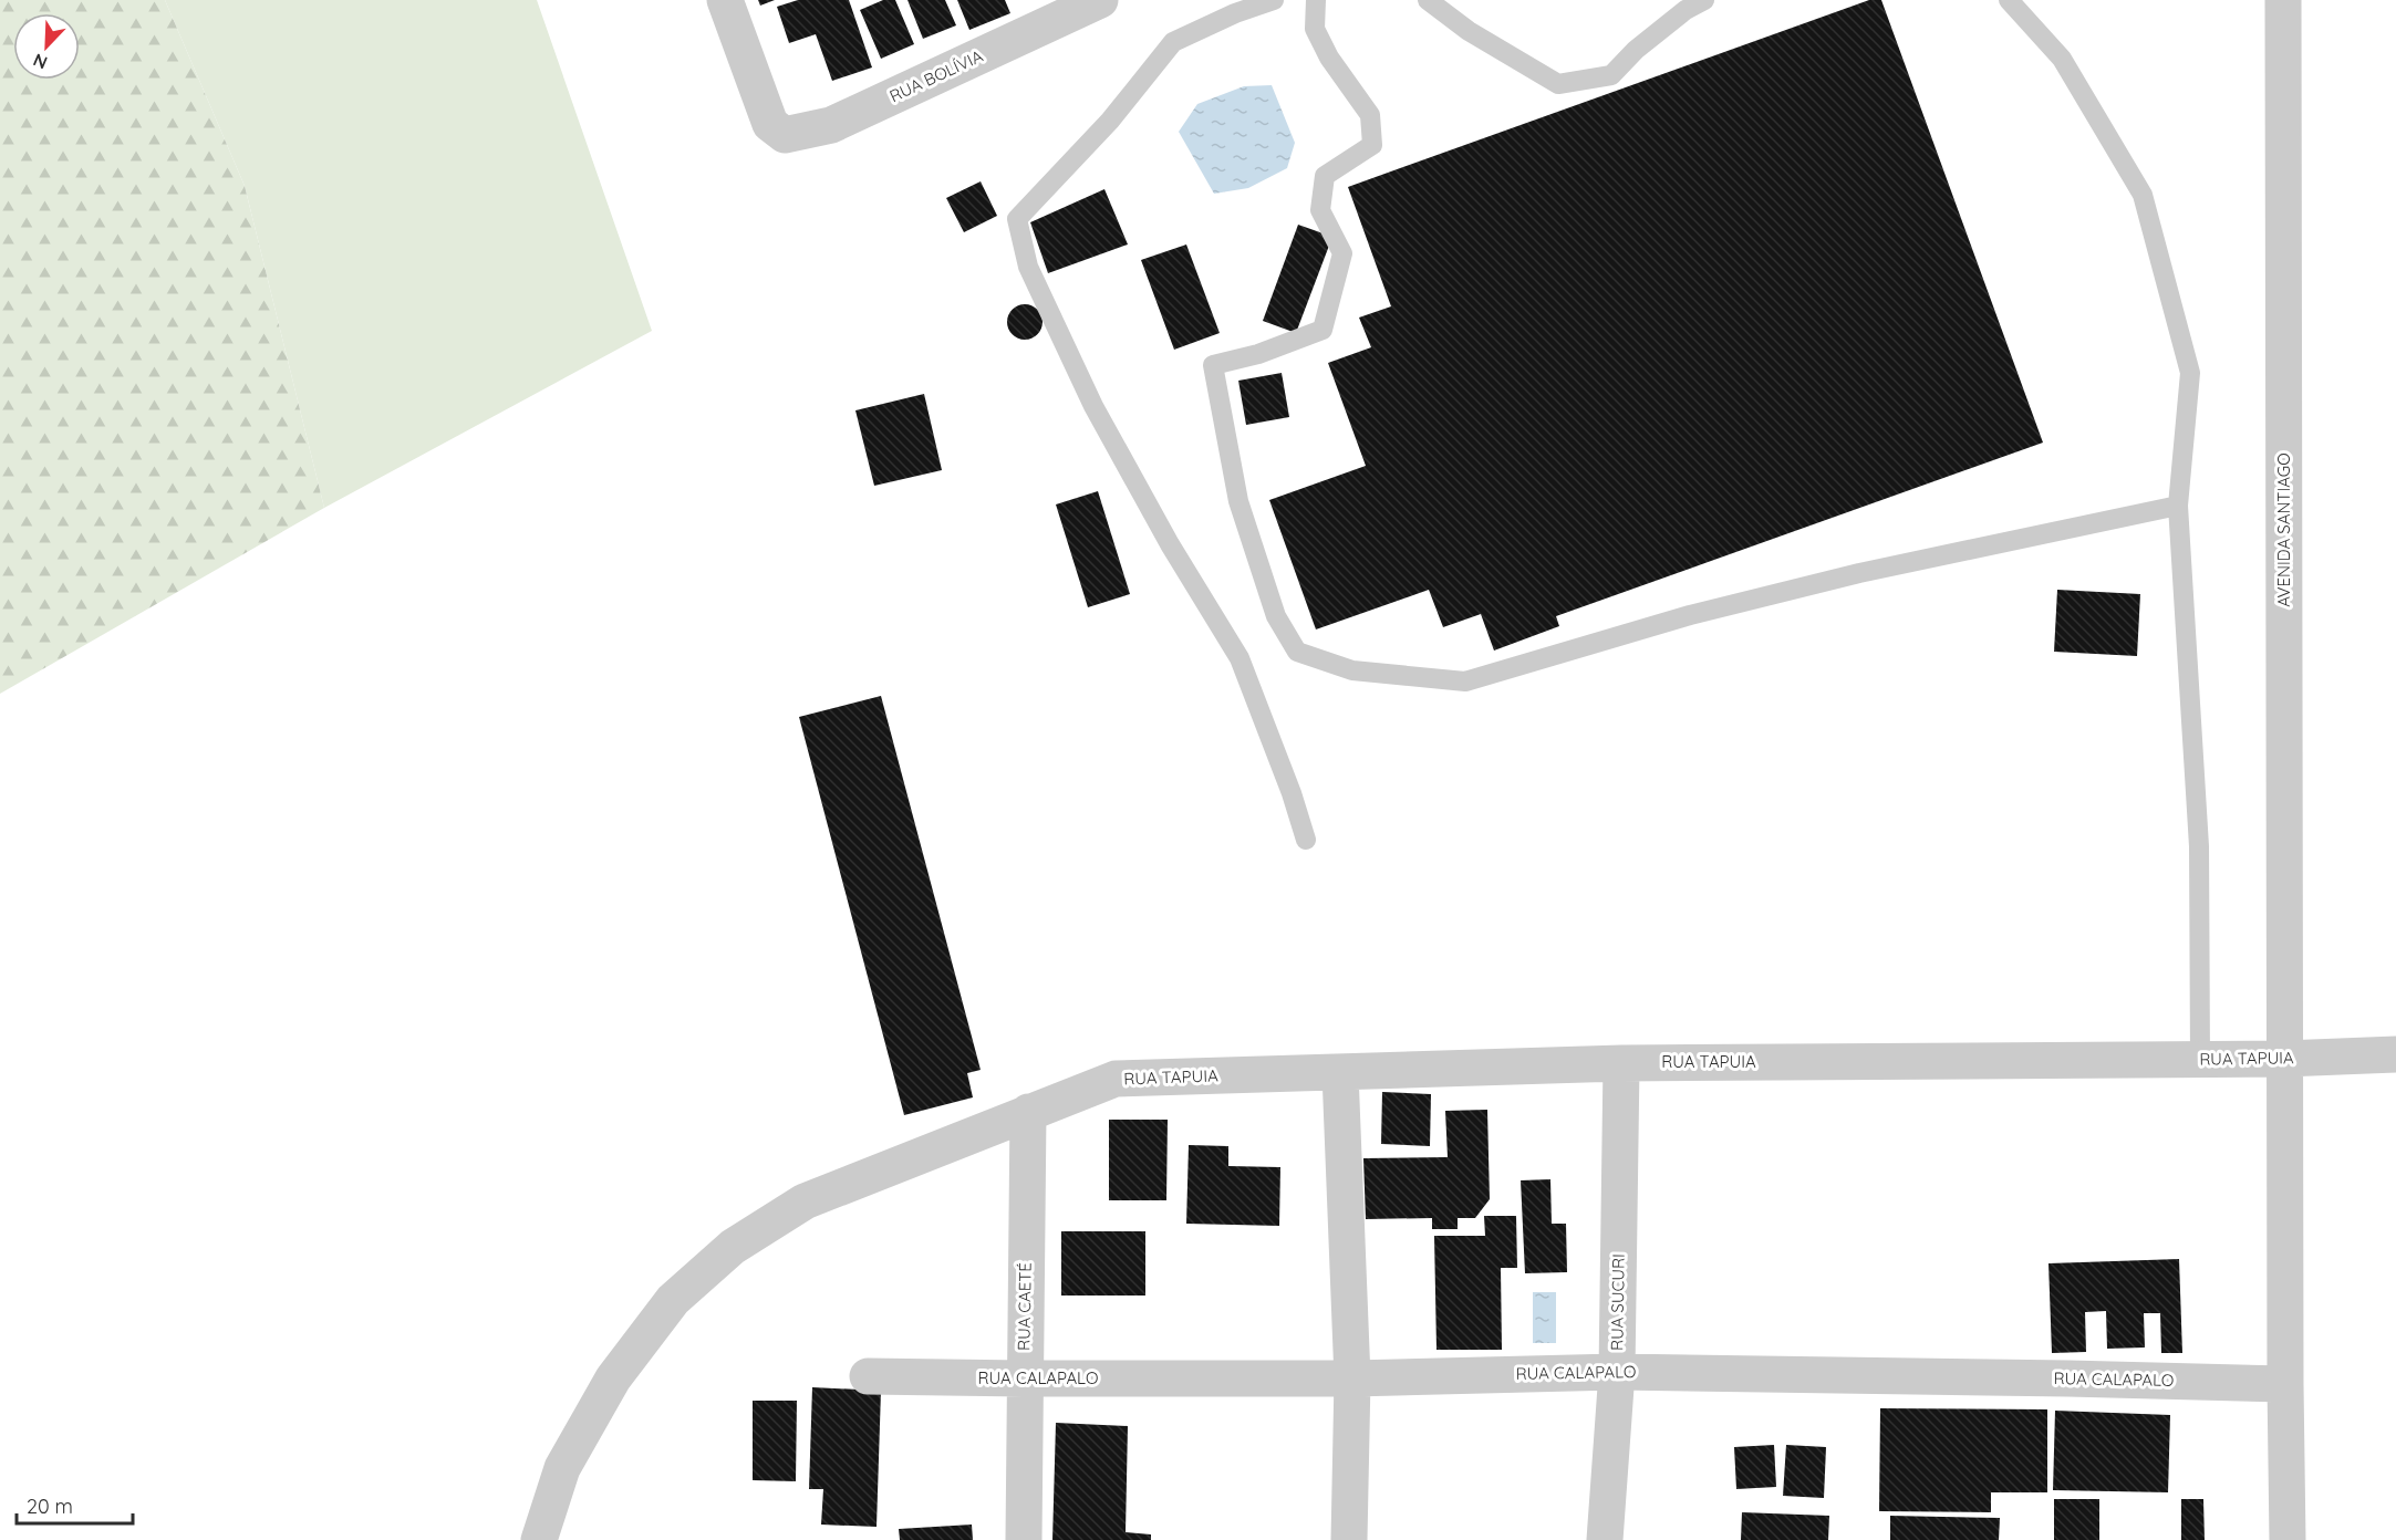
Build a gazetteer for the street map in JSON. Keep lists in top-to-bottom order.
{
  "streets": {
    "street": [
      "RUA BOLÍVIA",
      "AVENIDA SANTIAGO",
      "RUA TAPUIA",
      "RUA SUCURI",
      "RUA CAETÉ",
      "RUA CALAPALO"
    ]
  },
  "crossings": [
    ["AVENIDA SANTIAGO", "RUA TAPUIA"],
    ["AVENIDA SANTIAGO", "RUA CALAPALO"],
    ["RUA TAPUIA", "RUA SUCURI"],
    ["RUA TAPUIA", "RUA CAETÉ"],
    ["RUA SUCURI", "RUA CALAPALO"],
    ["RUA CAETÉ", "RUA CALAPALO"]
  ],
  "scale_bar": "20 m",
  "north": "bottom left"
}
